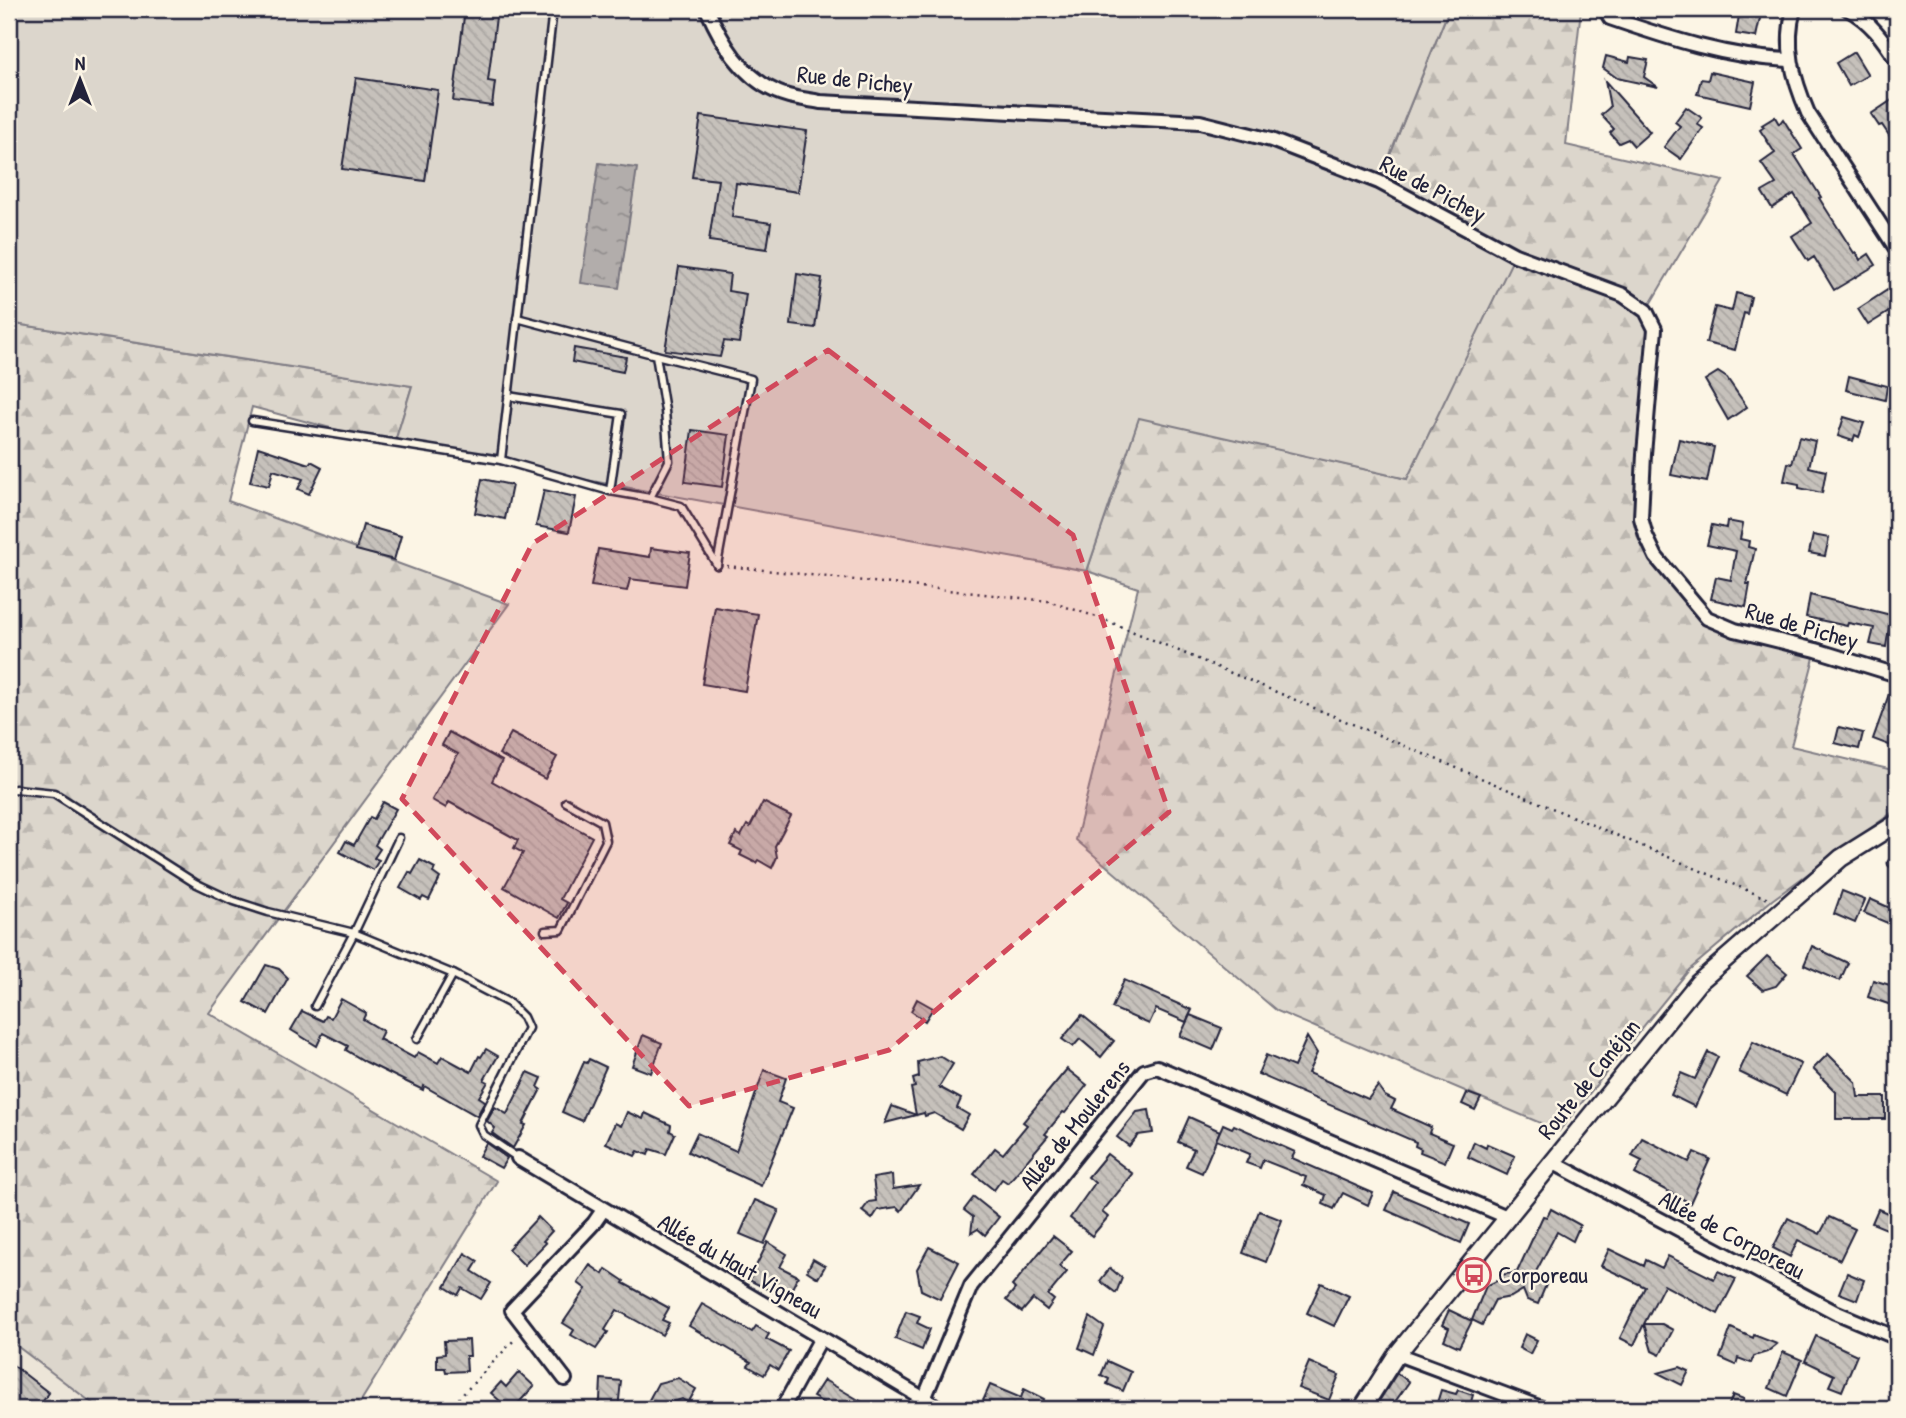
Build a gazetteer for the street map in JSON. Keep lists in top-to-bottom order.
{
  "streets": {
    "street": [
      "Rue de Pichey",
      "Route de Canéjan",
      "Allée de Moulerens",
      "Allée de Corporeau",
      "Allée du Haut Vigneau"
    ]
  },
  "crossings": [
    ["Route de Canéjan", "Allée de Moulerens"],
    ["Route de Canéjan", "Allée de Corporeau"],
    ["Allée de Moulerens", "Allée du Haut Vigneau"]
  ],
  "places": {
    "bus stop": ["Corporeau"]
  },
  "north": "top"
}
